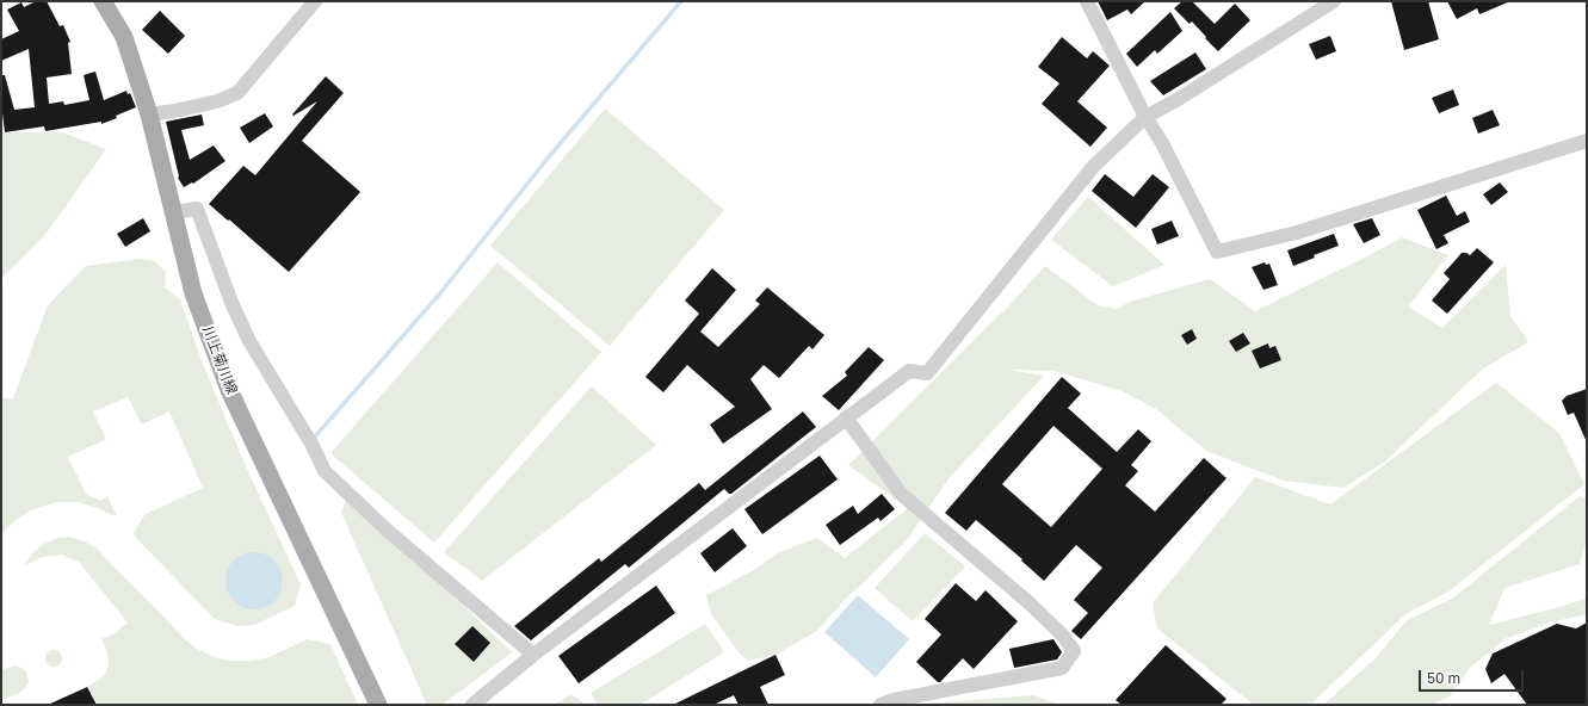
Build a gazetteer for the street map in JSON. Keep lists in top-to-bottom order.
{
  "streets": {
    "main road": ["川上菊川線"]
  },
  "scale_bar": "50 m"
}
